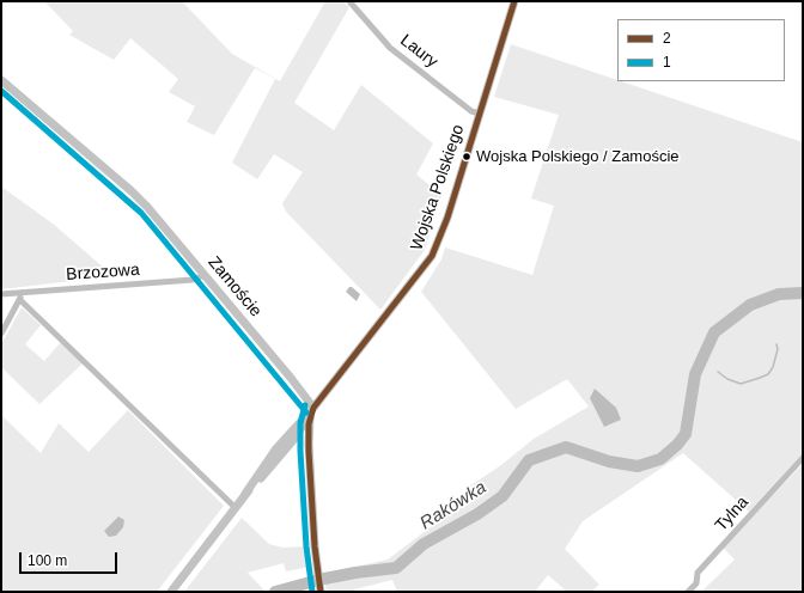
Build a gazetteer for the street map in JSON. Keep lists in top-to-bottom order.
{
  "streets": {
    "street": [
      "Laury",
      "Wojska Polskiego",
      "Brzozowa",
      "Zamoście",
      "Tylna"
    ]
  },
  "crossings": [
    ["Laury", "Wojska Polskiego"],
    ["Wojska Polskiego", "Zamoście"],
    ["Brzozowa", "Zamoście"]
  ],
  "water": ["Rakówka"],
  "places": ["Wojska Polskiego / Zamoście"],
  "lines": ["transit line 2", "transit line 1"],
  "legend": ["2", "1"],
  "scale_bar": "100 m"
}
